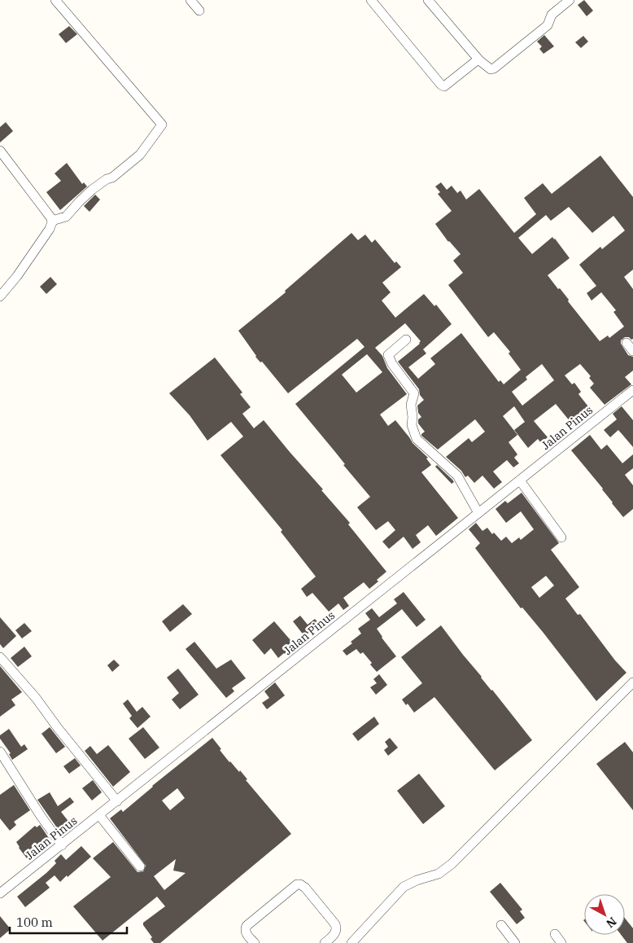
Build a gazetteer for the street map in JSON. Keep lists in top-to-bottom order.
{
  "streets": {
    "street": ["Jalan Pinus"]
  },
  "scale_bar": "100 m",
  "north": "bottom right"
}
